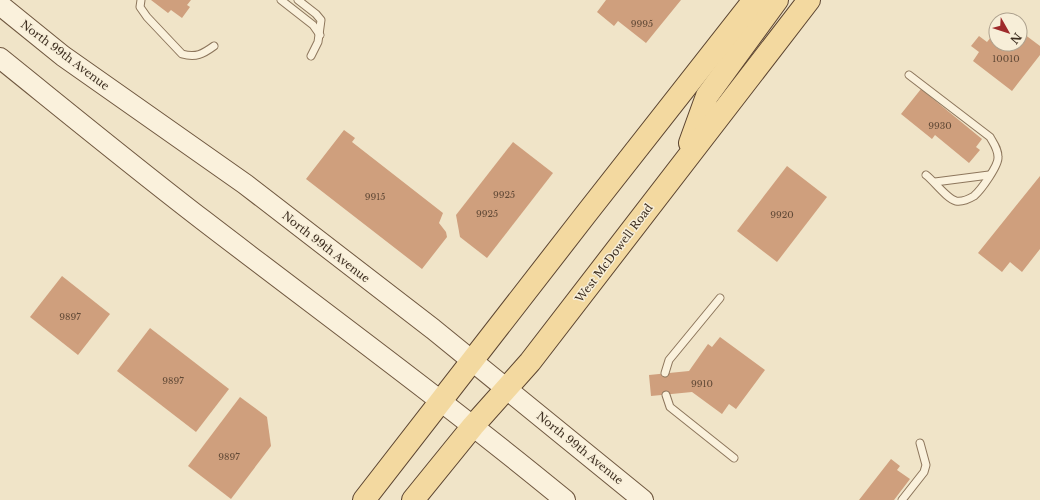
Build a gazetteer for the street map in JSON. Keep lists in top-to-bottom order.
{
  "streets": {
    "main road": ["North 99th Avenue", "West McDowell Road"]
  },
  "crossings": [
    ["North 99th Avenue", "West McDowell Road"]
  ],
  "house_numbers": [
    "9995",
    "10010",
    "9930",
    "9925",
    "9915",
    "9925",
    "9920",
    "9897",
    "9897",
    "9910",
    "9897"
  ],
  "north": "bottom right"
}
